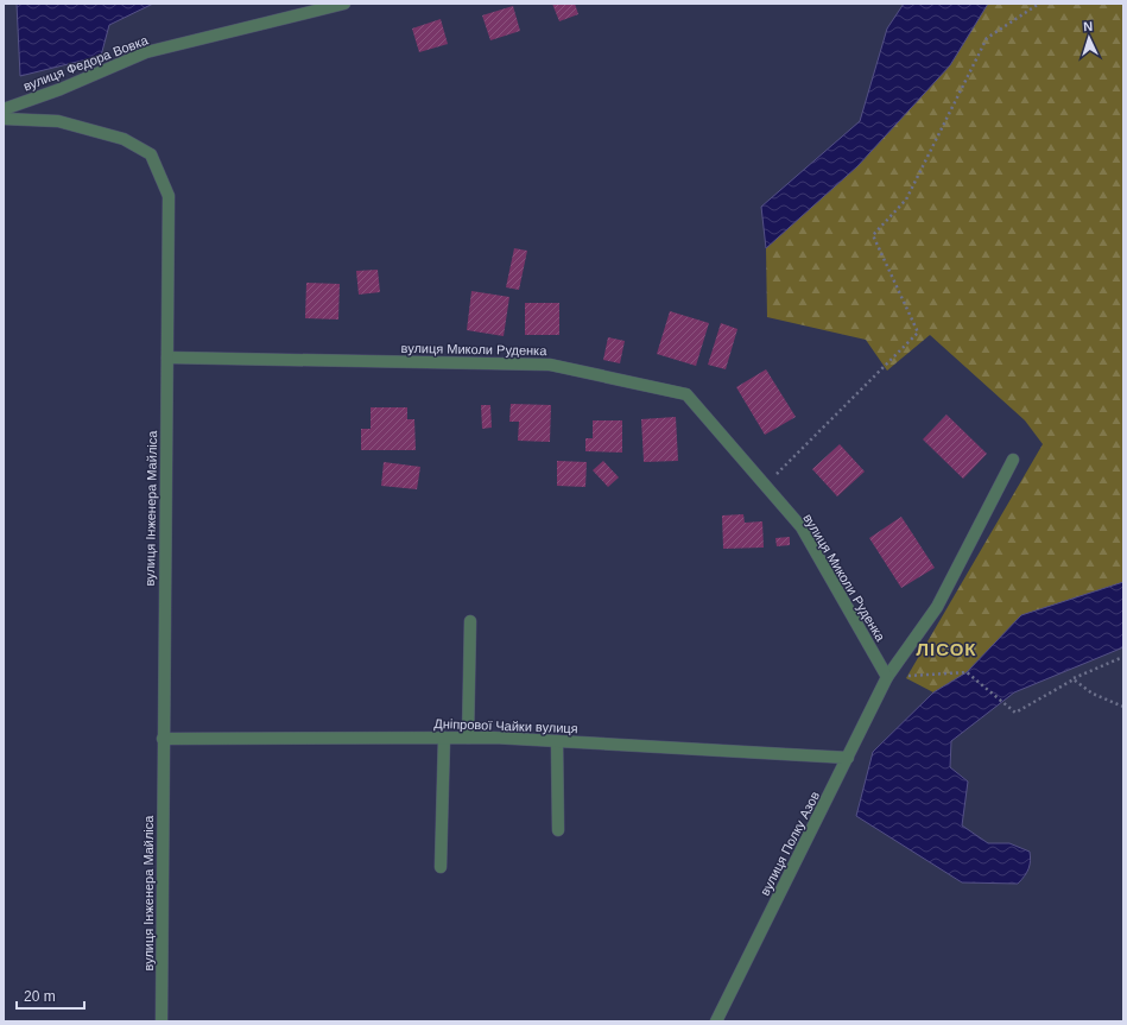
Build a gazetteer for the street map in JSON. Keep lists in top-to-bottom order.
{
  "streets": {
    "street": [
      "вулиця Федора Вовка",
      "вулиця Миколи Руденка",
      "вулиця Інженера Майліса",
      "Дніпрової Чайки вулиця",
      "вулиця Полку Азов"
    ]
  },
  "crossings": [
    ["вулиця Миколи Руденка", "вулиця Інженера Майліса"],
    ["вулиця Миколи Руденка", "вулиця Полку Азов"],
    ["вулиця Інженера Майліса", "Дніпрової Чайки вулиця"],
    ["Дніпрової Чайки вулиця", "вулиця Полку Азов"]
  ],
  "districts": ["ЛІСОК"],
  "scale_bar": "20 m",
  "north": "top"
}
